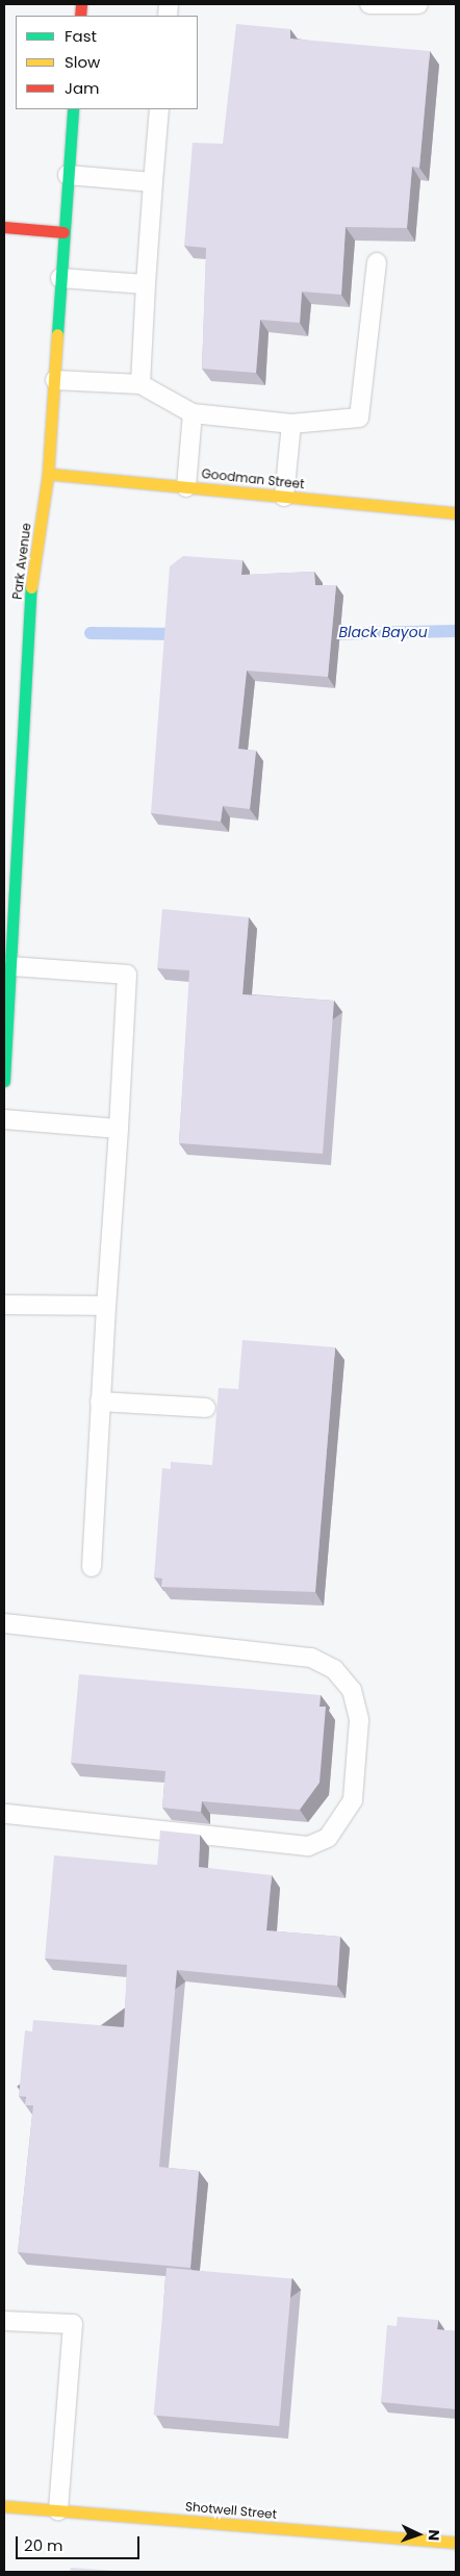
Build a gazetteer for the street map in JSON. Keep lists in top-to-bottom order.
{
  "streets": {
    "main road": ["Goodman Street", "Park Avenue", "Shotwell Street"]
  },
  "crossings": [
    ["Goodman Street", "Park Avenue"]
  ],
  "water": ["Black Bayou"],
  "legend": ["Fast", "Slow", "Jam"],
  "scale_bar": "20 m",
  "north": "right"
}
